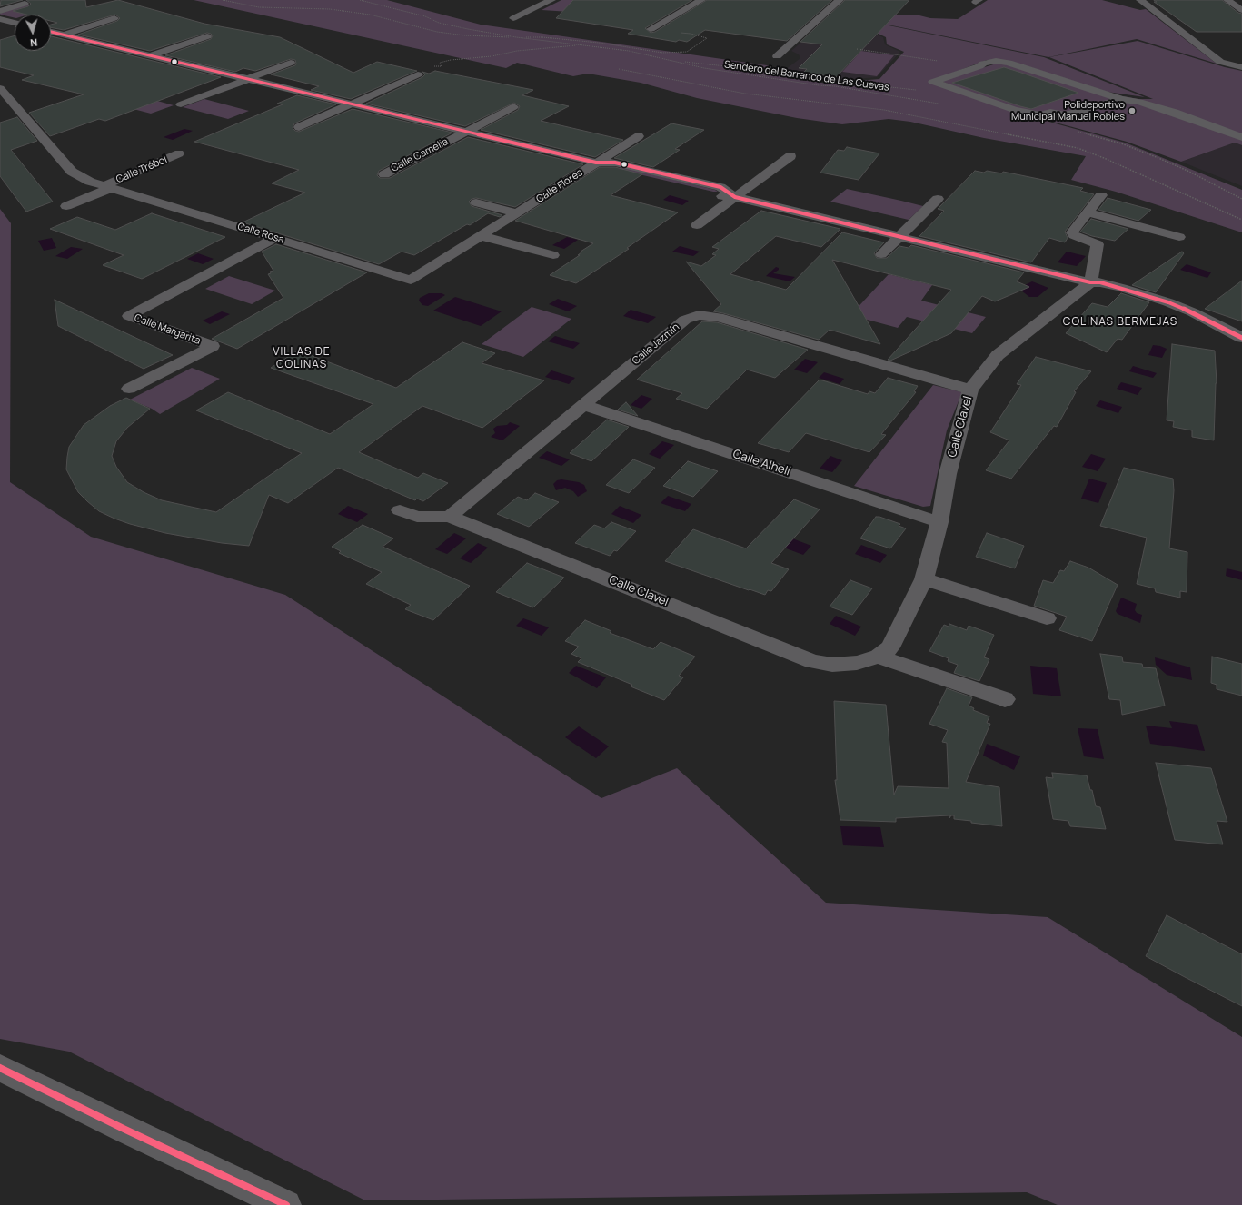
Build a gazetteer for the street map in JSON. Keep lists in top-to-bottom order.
{
  "streets": {
    "street": [
      "Calle Camelia",
      "Calle Trébol",
      "Calle Flores",
      "Calle Rosa",
      "Calle Margarita",
      "Calle Jazmín",
      "Calle Clavel",
      "Calle Alhelí"
    ],
    "path": ["Sendero del Barranco de Las Cuevas"]
  },
  "crossings": [
    ["Calle Trébol", "Calle Rosa"],
    ["Calle Flores", "Calle Rosa"],
    ["Calle Rosa", "Calle Margarita"],
    ["Calle Jazmín", "Calle Clavel"],
    ["Calle Jazmín", "Calle Alhelí"],
    ["Calle Clavel", "Calle Alhelí"]
  ],
  "districts": ["COLINAS BERMEJAS", "VILLAS DE COLINAS"],
  "places": ["Polideportivo Municipal Manuel Robles"],
  "north": "bottom"
}
